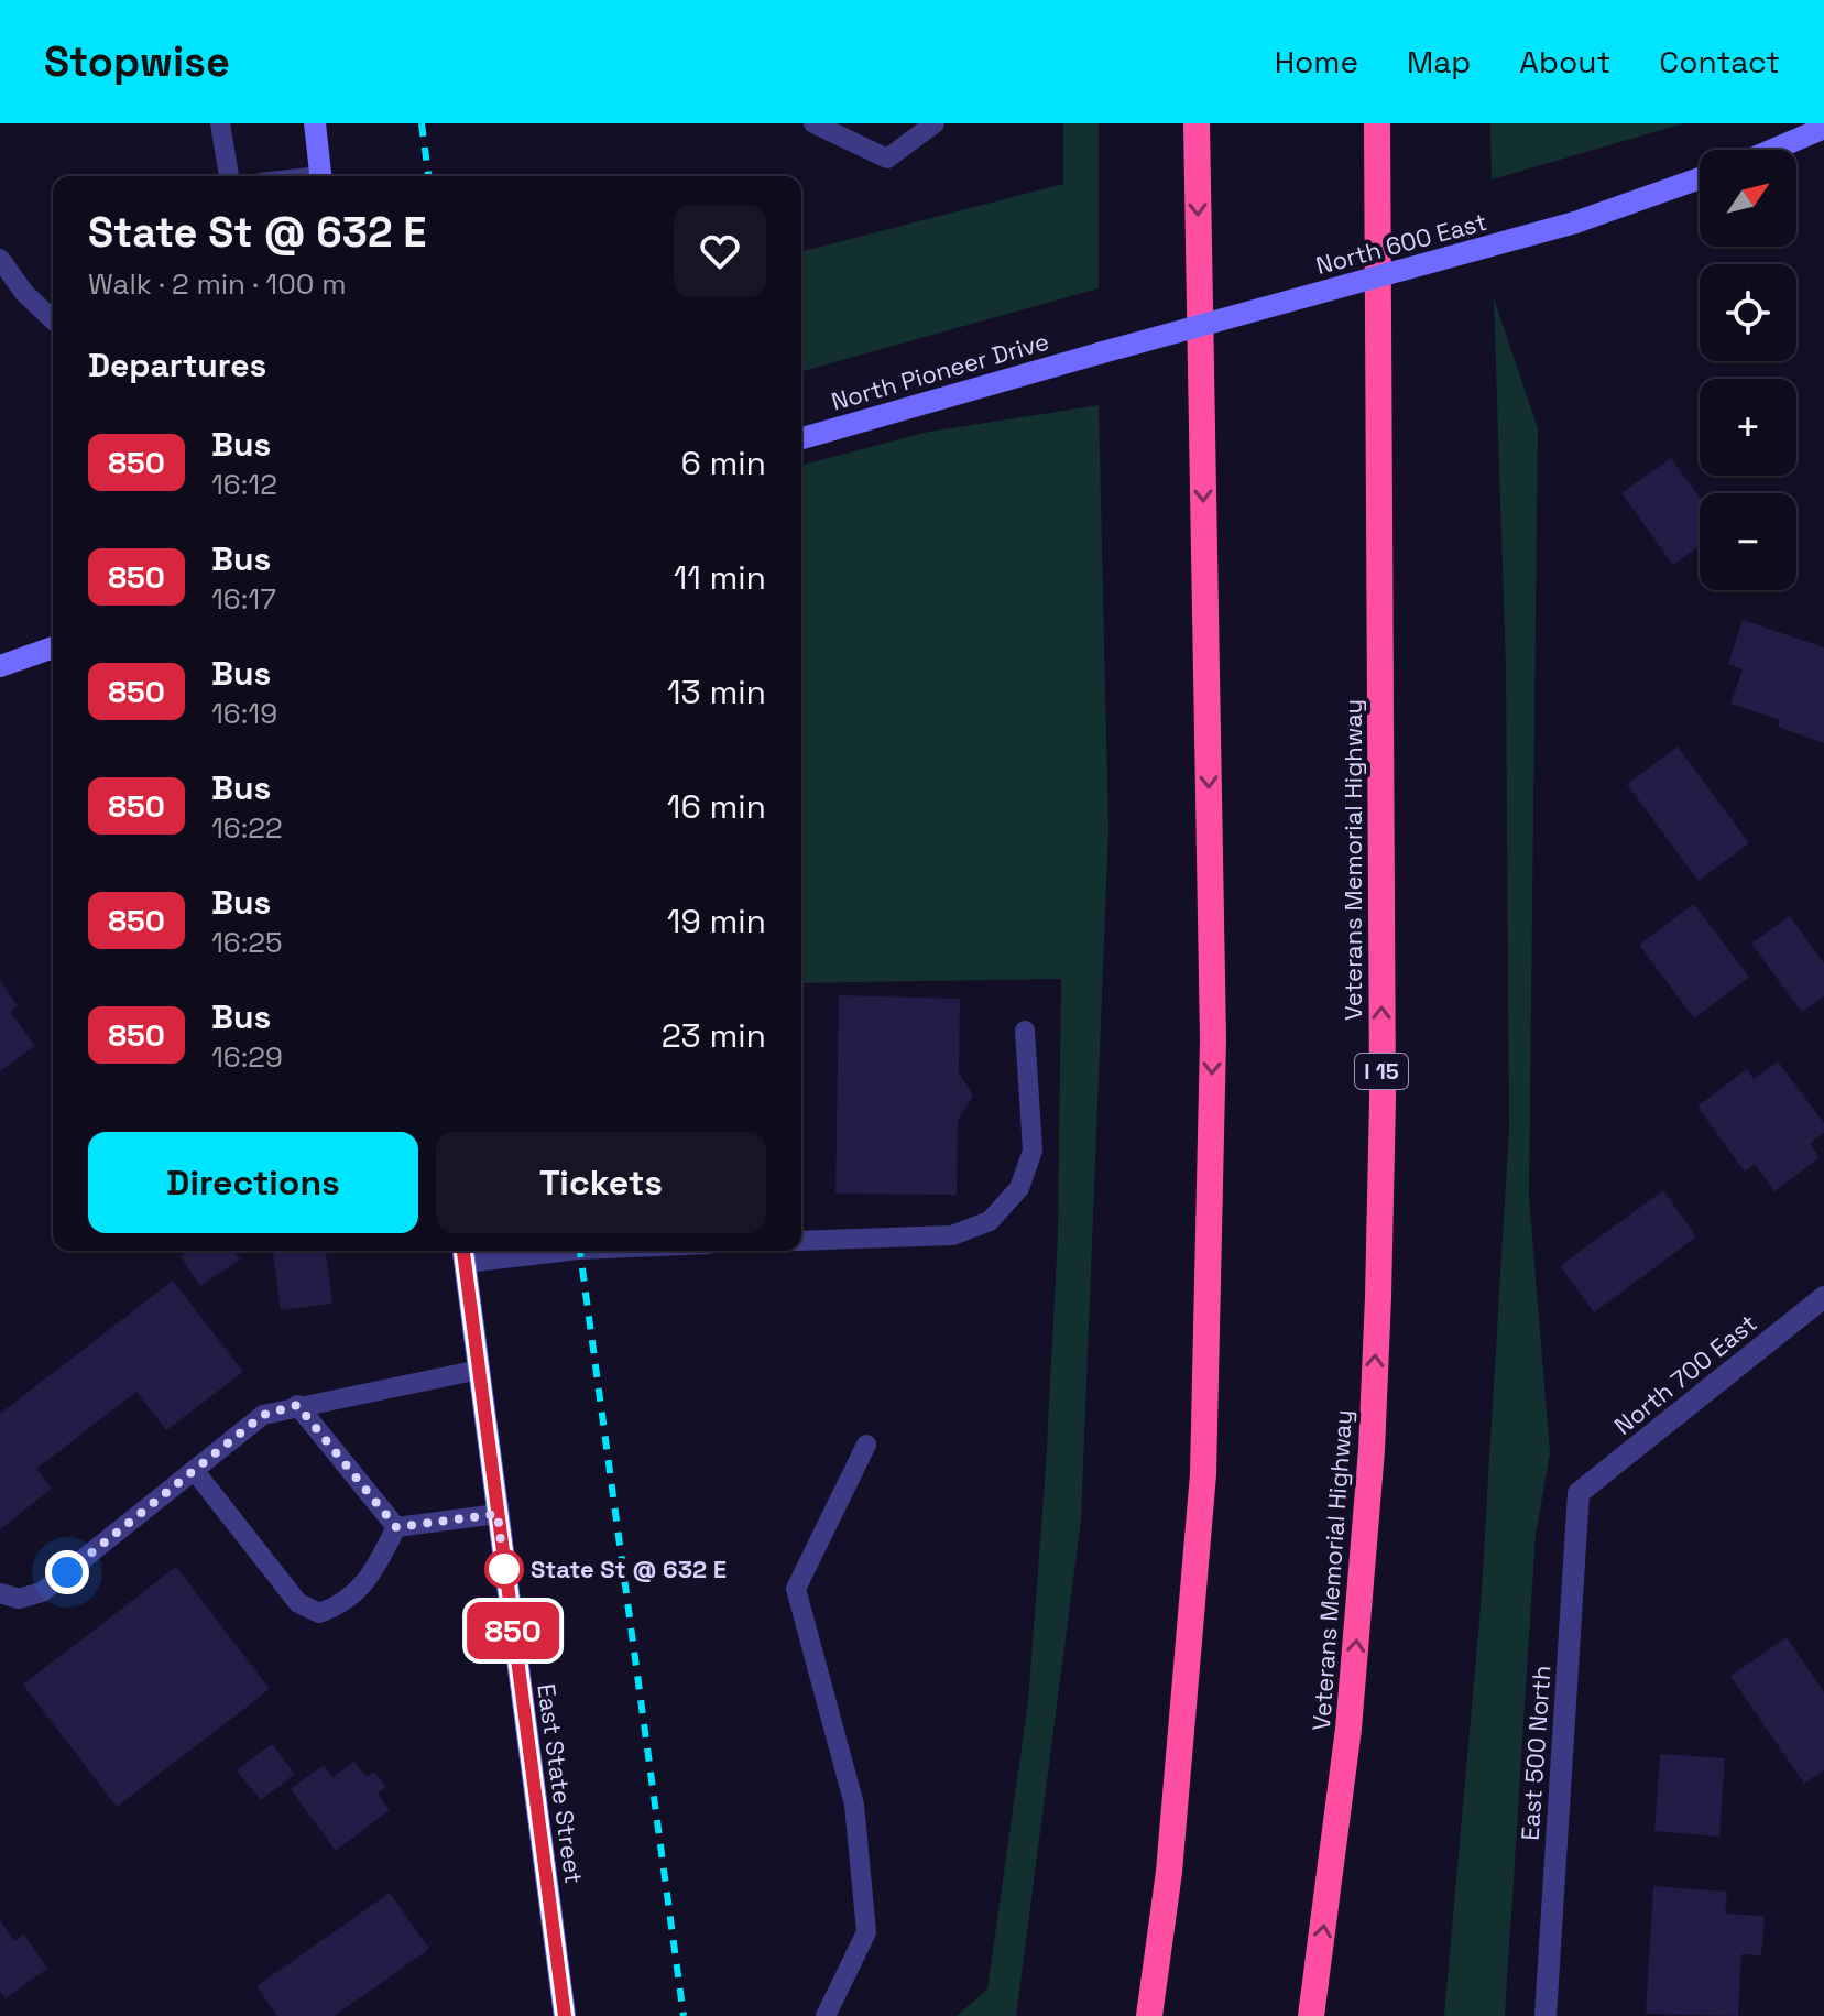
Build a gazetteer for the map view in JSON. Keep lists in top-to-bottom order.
{
  "streets": {
    "highway": ["Veterans Memorial Highway", "I 15"],
    "street": [
      "North 600 East",
      "North Pioneer Drive",
      "North 700 East",
      "East 500 North",
      "East State Street"
    ]
  },
  "crossings": [
    ["North 600 East", "North Pioneer Drive"],
    ["North 700 East", "East 500 North"]
  ],
  "places": ["State St @ 632 E"],
  "lines": ["bus line 850"],
  "north": "top right",
  "page": {
    "header": "Stopwise",
    "nav": [
      "Home",
      "Map",
      "About",
      "Contact"
    ],
    "on_map": "850",
    "map_buttons": ["+", "−"],
    "heading": [
      ["State St @ 632 E", "Walk · 2 min · 100 m"],
      "Departures"
    ],
    "list": [
      {
        "mark": "850",
        "name": "Bus",
        "note": "16:12",
        "value": "6 min"
      },
      {
        "mark": "850",
        "name": "Bus",
        "note": "16:17",
        "value": "11 min"
      },
      {
        "mark": "850",
        "name": "Bus",
        "note": "16:19",
        "value": "13 min"
      },
      {
        "mark": "850",
        "name": "Bus",
        "note": "16:22",
        "value": "16 min"
      },
      {
        "mark": "850",
        "name": "Bus",
        "note": "16:25",
        "value": "19 min"
      },
      {
        "mark": "850",
        "name": "Bus",
        "note": "16:29",
        "value": "23 min"
      }
    ],
    "buttons": ["Directions", "Tickets"]
  }
}
